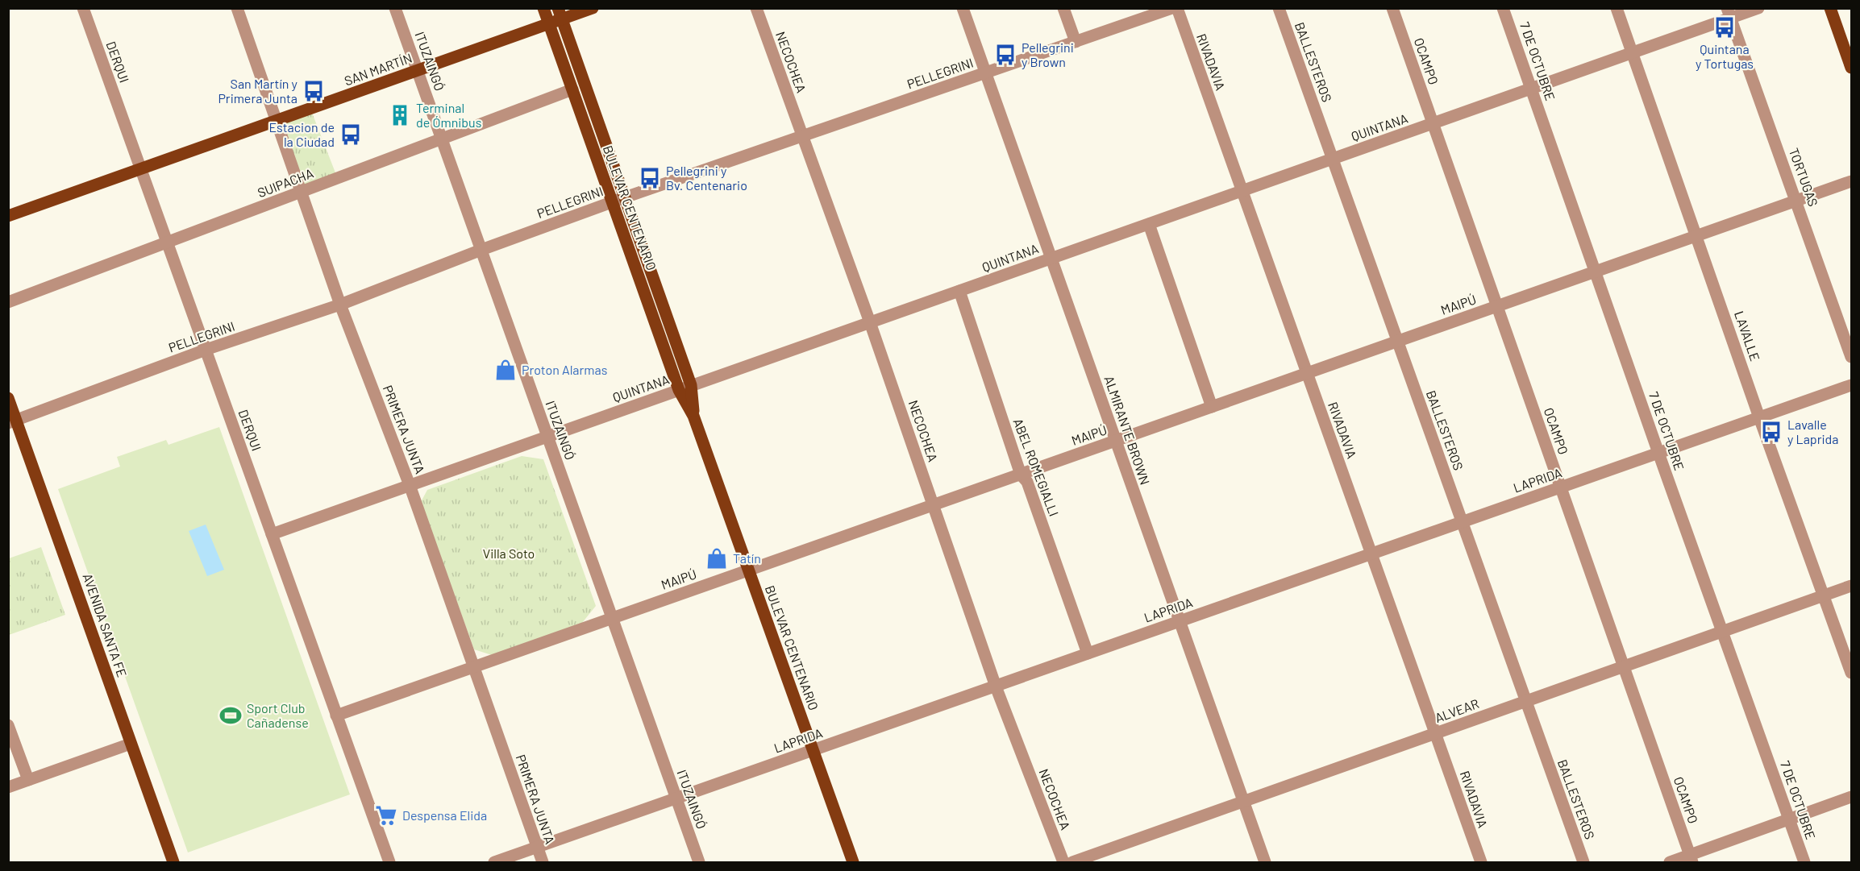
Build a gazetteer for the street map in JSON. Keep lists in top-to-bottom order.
{
  "streets": {
    "main road": ["SAN MARTÍN", "BULEVAR CENTENARIO", "AVENIDA SANTA FE"],
    "street": [
      "ITUZAINGÓ",
      "OCAMPO",
      "7 DE OCTUBRE",
      "DERQUI",
      "NECOCHEA",
      "RIVADAVIA",
      "BALLESTEROS",
      "PELLEGRINI",
      "QUINTANA",
      "TORTUGAS",
      "SUIPACHA",
      "MAIPÚ",
      "LAVALLE",
      "PRIMERA JUNTA",
      "ALMIRANTE BROWN",
      "ABEL ROMEGIALLI",
      "LAPRIDA",
      "ALVEAR"
    ]
  },
  "crossings": [
    ["ITUZAINGÓ", "SAN MARTÍN"],
    ["ITUZAINGÓ", "PELLEGRINI"],
    ["ITUZAINGÓ", "QUINTANA"],
    ["ITUZAINGÓ", "SUIPACHA"],
    ["ITUZAINGÓ", "MAIPÚ"],
    ["ITUZAINGÓ", "LAPRIDA"],
    ["OCAMPO", "QUINTANA"],
    ["OCAMPO", "MAIPÚ"],
    ["OCAMPO", "LAPRIDA"],
    ["OCAMPO", "ALVEAR"],
    ["7 DE OCTUBRE", "QUINTANA"],
    ["7 DE OCTUBRE", "MAIPÚ"],
    ["7 DE OCTUBRE", "LAPRIDA"],
    ["7 DE OCTUBRE", "ALVEAR"],
    ["DERQUI", "SAN MARTÍN"],
    ["DERQUI", "PELLEGRINI"],
    ["DERQUI", "QUINTANA"],
    ["DERQUI", "SUIPACHA"],
    ["DERQUI", "MAIPÚ"],
    ["NECOCHEA", "PELLEGRINI"],
    ["NECOCHEA", "QUINTANA"],
    ["NECOCHEA", "MAIPÚ"],
    ["NECOCHEA", "LAPRIDA"],
    ["RIVADAVIA", "QUINTANA"],
    ["RIVADAVIA", "MAIPÚ"],
    ["RIVADAVIA", "LAPRIDA"],
    ["RIVADAVIA", "ALVEAR"],
    ["BALLESTEROS", "QUINTANA"],
    ["BALLESTEROS", "MAIPÚ"],
    ["BALLESTEROS", "LAPRIDA"],
    ["BALLESTEROS", "ALVEAR"],
    ["SAN MARTÍN", "BULEVAR CENTENARIO"],
    ["SAN MARTÍN", "PRIMERA JUNTA"],
    ["PELLEGRINI", "BULEVAR CENTENARIO"],
    ["PELLEGRINI", "PRIMERA JUNTA"],
    ["PELLEGRINI", "ALMIRANTE BROWN"],
    ["PELLEGRINI", "AVENIDA SANTA FE"],
    ["QUINTANA", "TORTUGAS"],
    ["QUINTANA", "BULEVAR CENTENARIO"],
    ["QUINTANA", "LAVALLE"],
    ["QUINTANA", "PRIMERA JUNTA"],
    ["QUINTANA", "ALMIRANTE BROWN"],
    ["QUINTANA", "ABEL ROMEGIALLI"],
    ["TORTUGAS", "MAIPÚ"],
    ["SUIPACHA", "BULEVAR CENTENARIO"],
    ["SUIPACHA", "PRIMERA JUNTA"],
    ["BULEVAR CENTENARIO", "MAIPÚ"],
    ["BULEVAR CENTENARIO", "LAPRIDA"],
    ["MAIPÚ", "LAVALLE"],
    ["MAIPÚ", "PRIMERA JUNTA"],
    ["MAIPÚ", "ALMIRANTE BROWN"],
    ["MAIPÚ", "ABEL ROMEGIALLI"],
    ["LAVALLE", "LAPRIDA"],
    ["LAVALLE", "ALVEAR"],
    ["PRIMERA JUNTA", "LAPRIDA"],
    ["ALMIRANTE BROWN", "LAPRIDA"],
    ["ALMIRANTE BROWN", "ALVEAR"],
    ["ABEL ROMEGIALLI", "LAPRIDA"]
  ],
  "parks": ["Villa Soto"],
  "places": {
    "bus stop": [
      "Quintana y Tortugas",
      "Pellegrini y Brown",
      "San Martín y Primera Junta",
      "Estacion de la Ciudad",
      "Pellegrini y Bv. Centenario",
      "Lavalle y Laprida"
    ],
    "building": ["Terminal de Ómnibus"],
    "shop": ["Proton Alarmas", "Tatín"],
    "sports": ["Sport Club Cañadense"],
    "supermarket": ["Despensa Elida"]
  }
}
